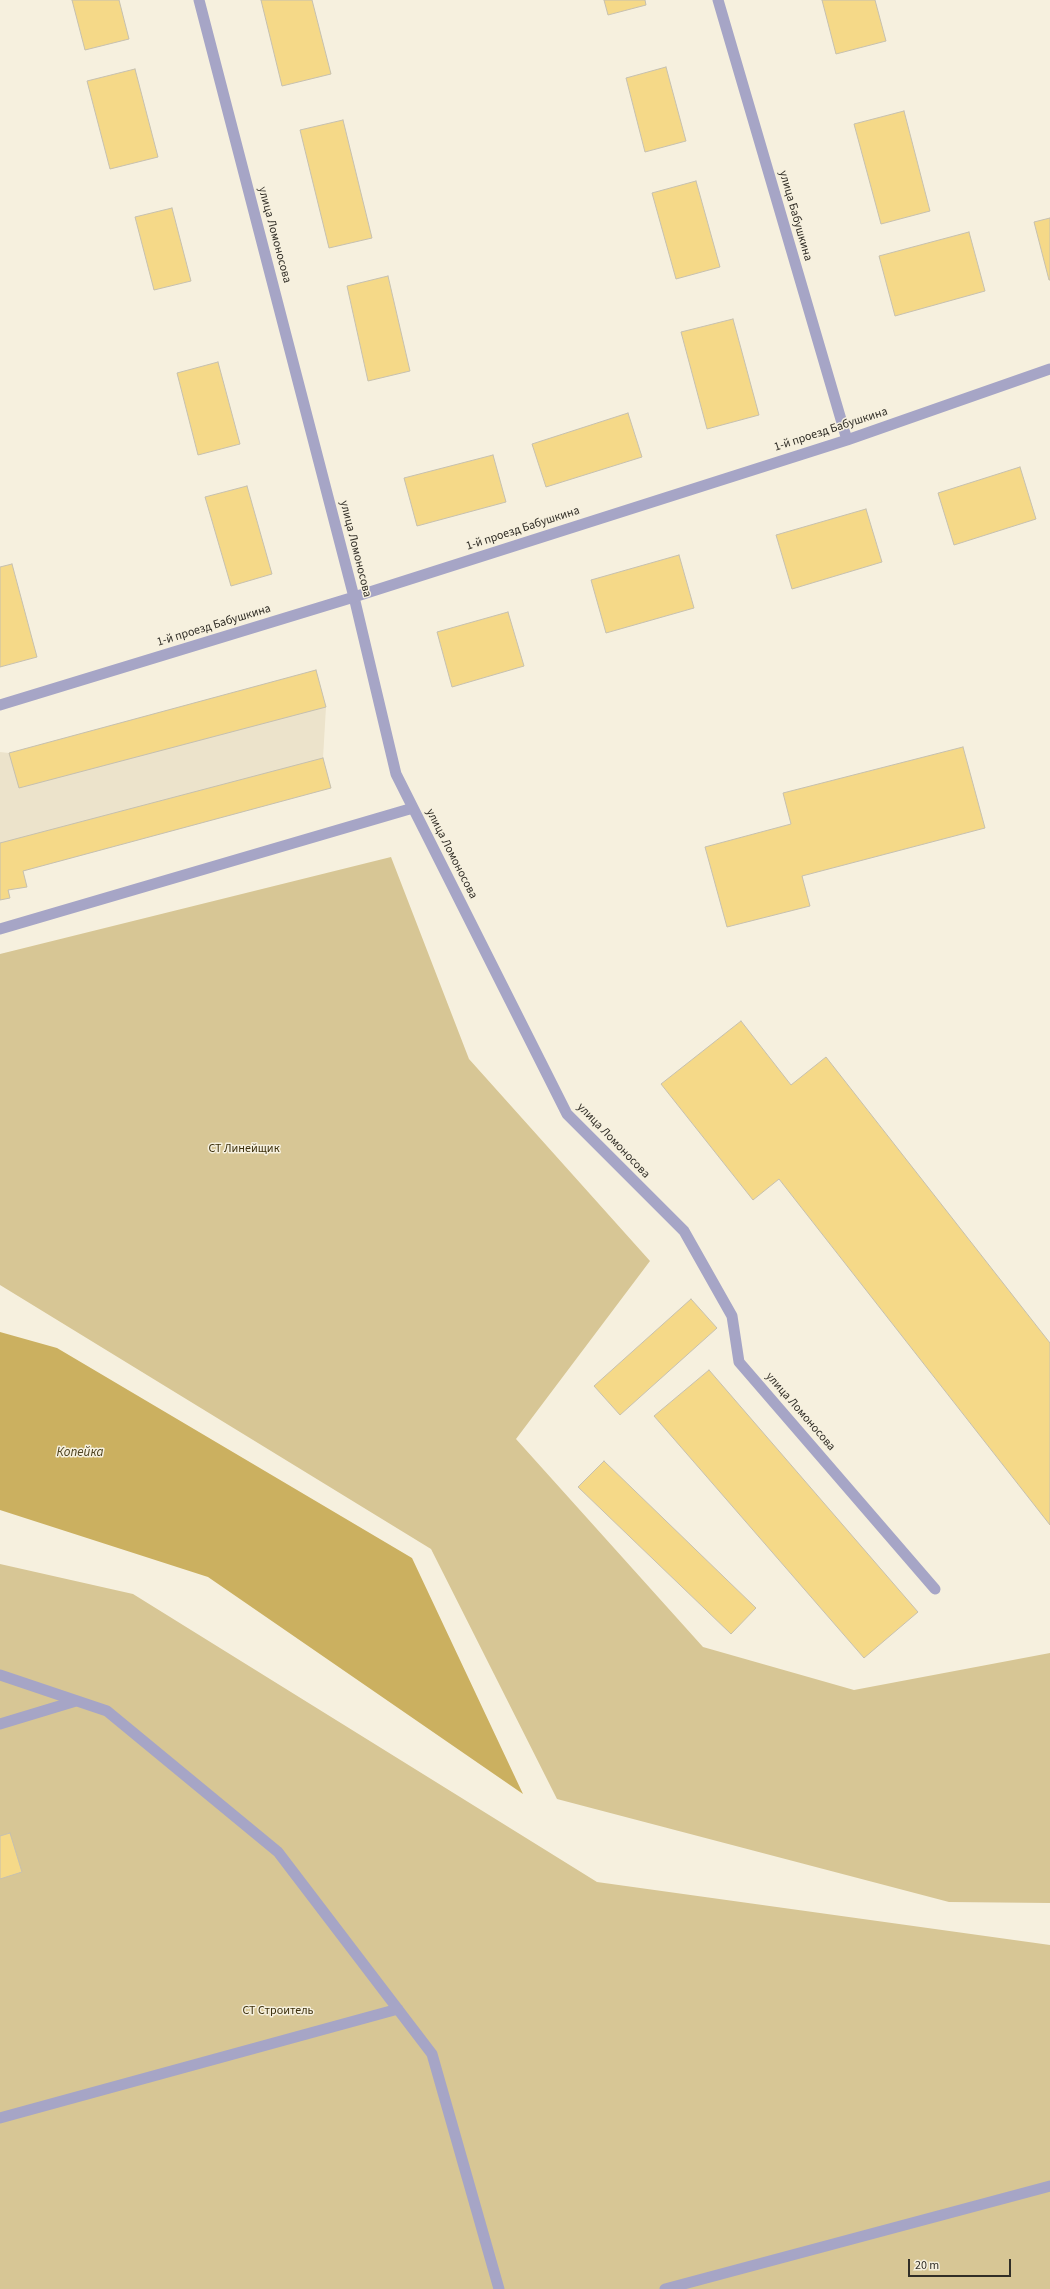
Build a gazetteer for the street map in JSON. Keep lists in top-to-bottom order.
{
  "streets": {
    "street": ["улица Бабушкина", "улица Ломоносова", "1-й проезд Бабушкина"]
  },
  "crossings": [
    ["улица Бабушкина", "1-й проезд Бабушкина"],
    ["улица Ломоносова", "1-й проезд Бабушкина"]
  ],
  "water": ["Копейка"],
  "parks": ["СТ Линейщик", "СТ Строитель"],
  "scale_bar": "20 m"
}
